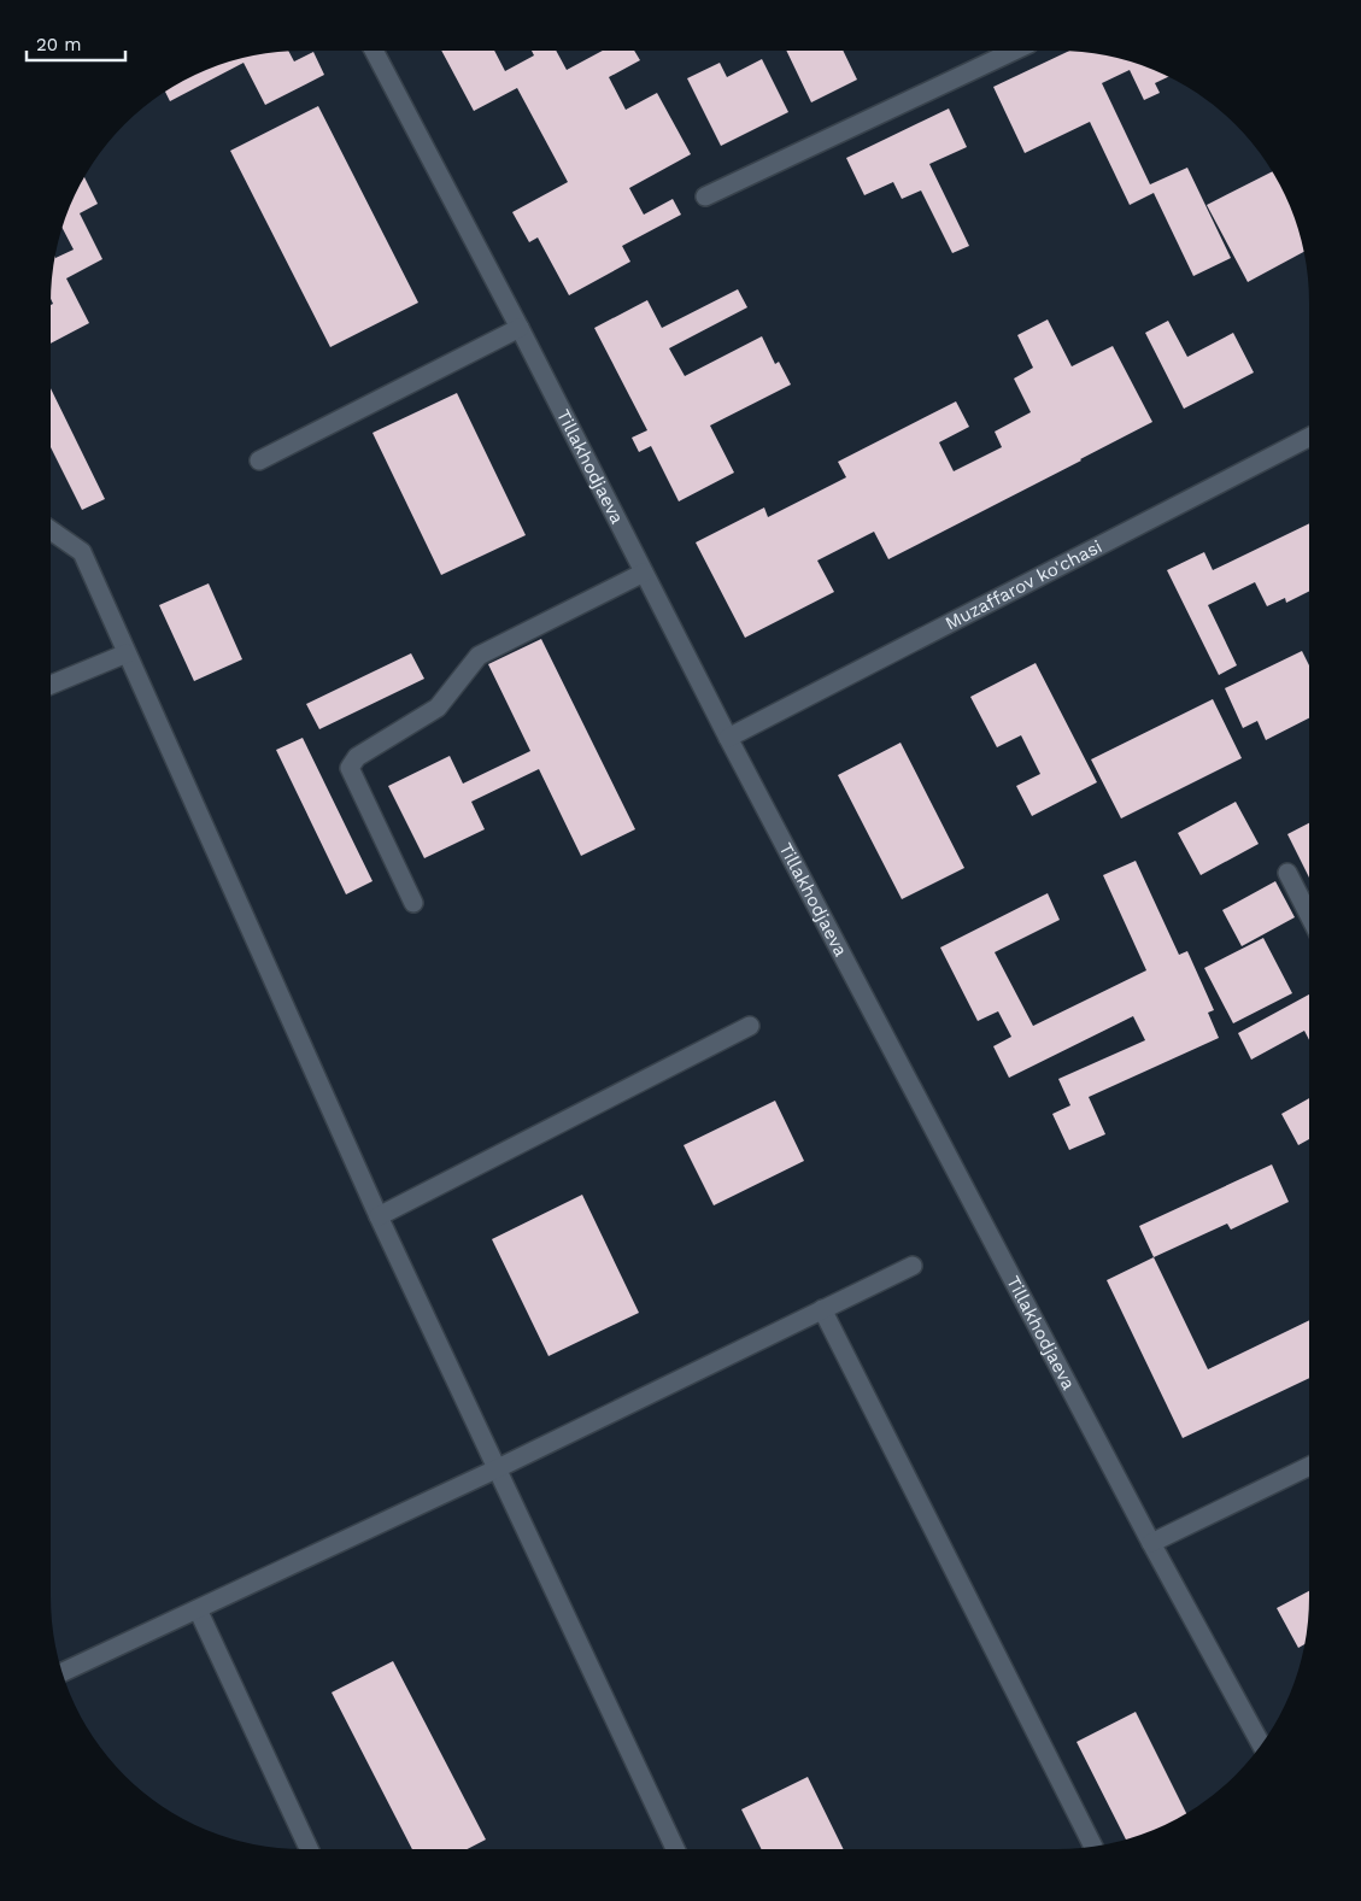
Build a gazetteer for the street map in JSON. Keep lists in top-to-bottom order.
{
  "streets": {
    "street": ["Tillakhodjaeva", "Muzaffarov ko'chasi"]
  },
  "crossings": [
    ["Tillakhodjaeva", "Muzaffarov ko'chasi"]
  ],
  "scale_bar": "20 m"
}
